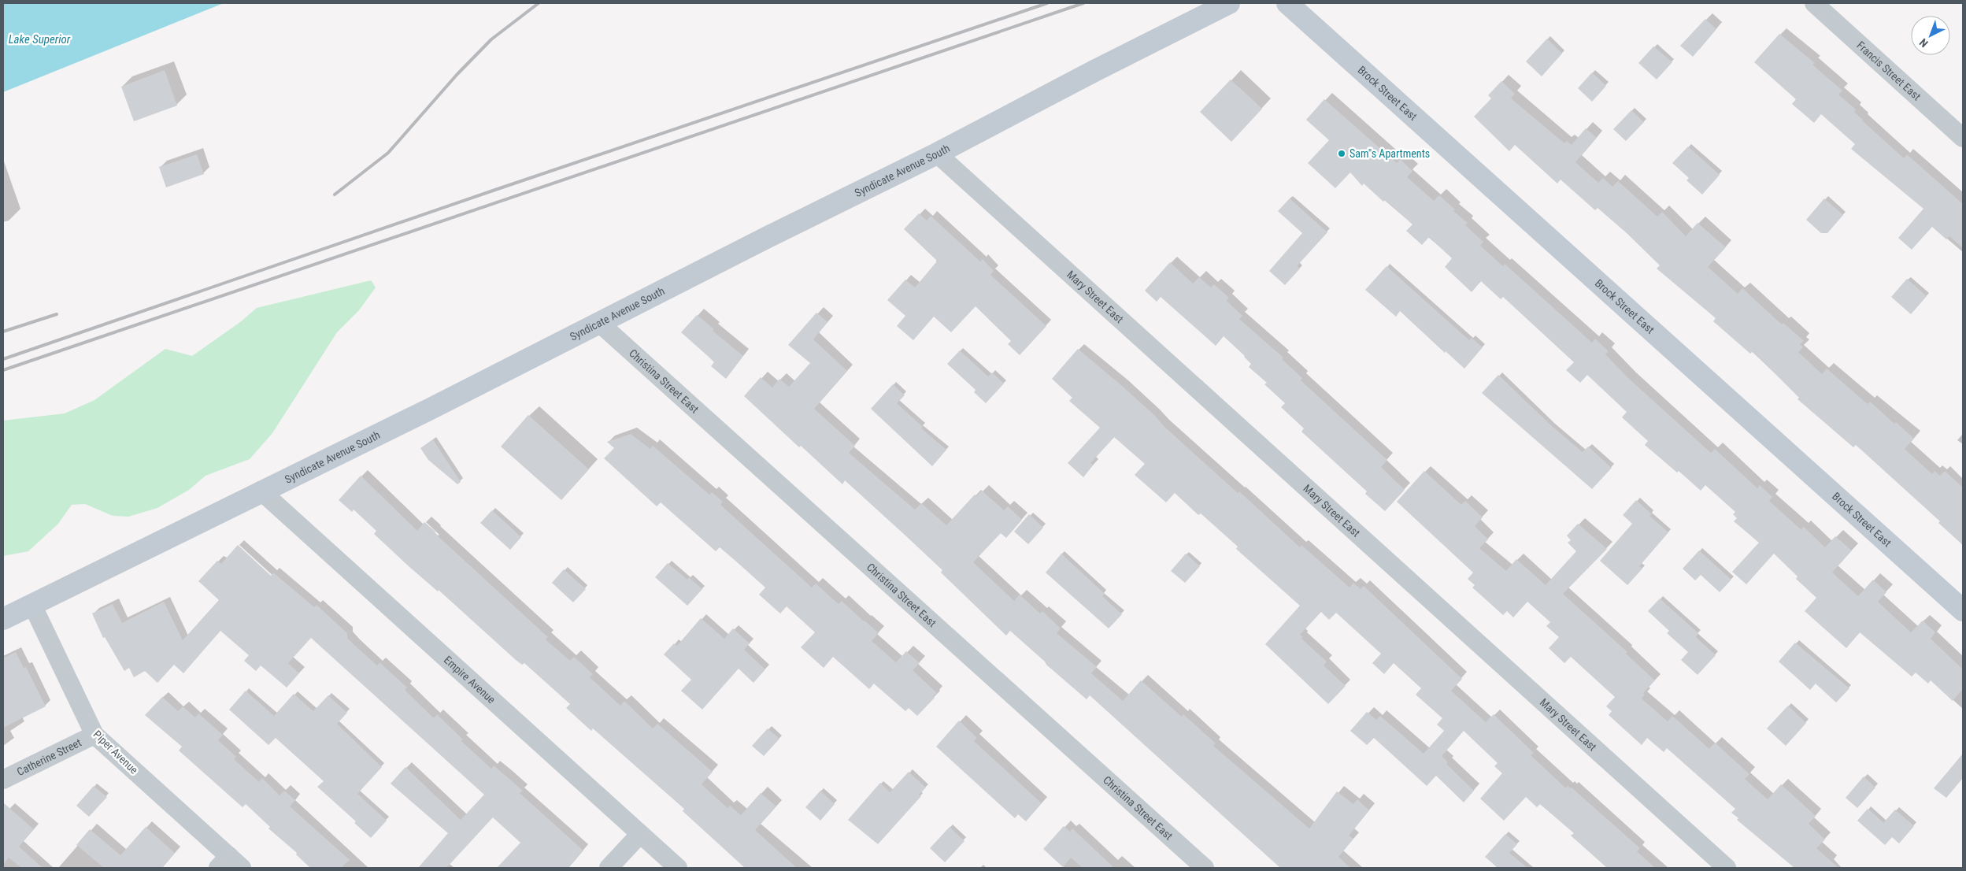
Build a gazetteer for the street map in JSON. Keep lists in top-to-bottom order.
{
  "streets": {
    "street": [
      "Francis Street East",
      "Brock Street East",
      "Syndicate Avenue South",
      "Mary Street East",
      "Christina Street East",
      "Empire Avenue",
      "Piper Avenue",
      "Catherine Street"
    ]
  },
  "crossings": [
    ["Syndicate Avenue South", "Mary Street East"],
    ["Syndicate Avenue South", "Christina Street East"],
    ["Syndicate Avenue South", "Empire Avenue"],
    ["Syndicate Avenue South", "Piper Avenue"],
    ["Piper Avenue", "Catherine Street"]
  ],
  "water": ["Lake Superior"],
  "places": ["Sam\"s Apartments"],
  "north": "bottom left"
}
